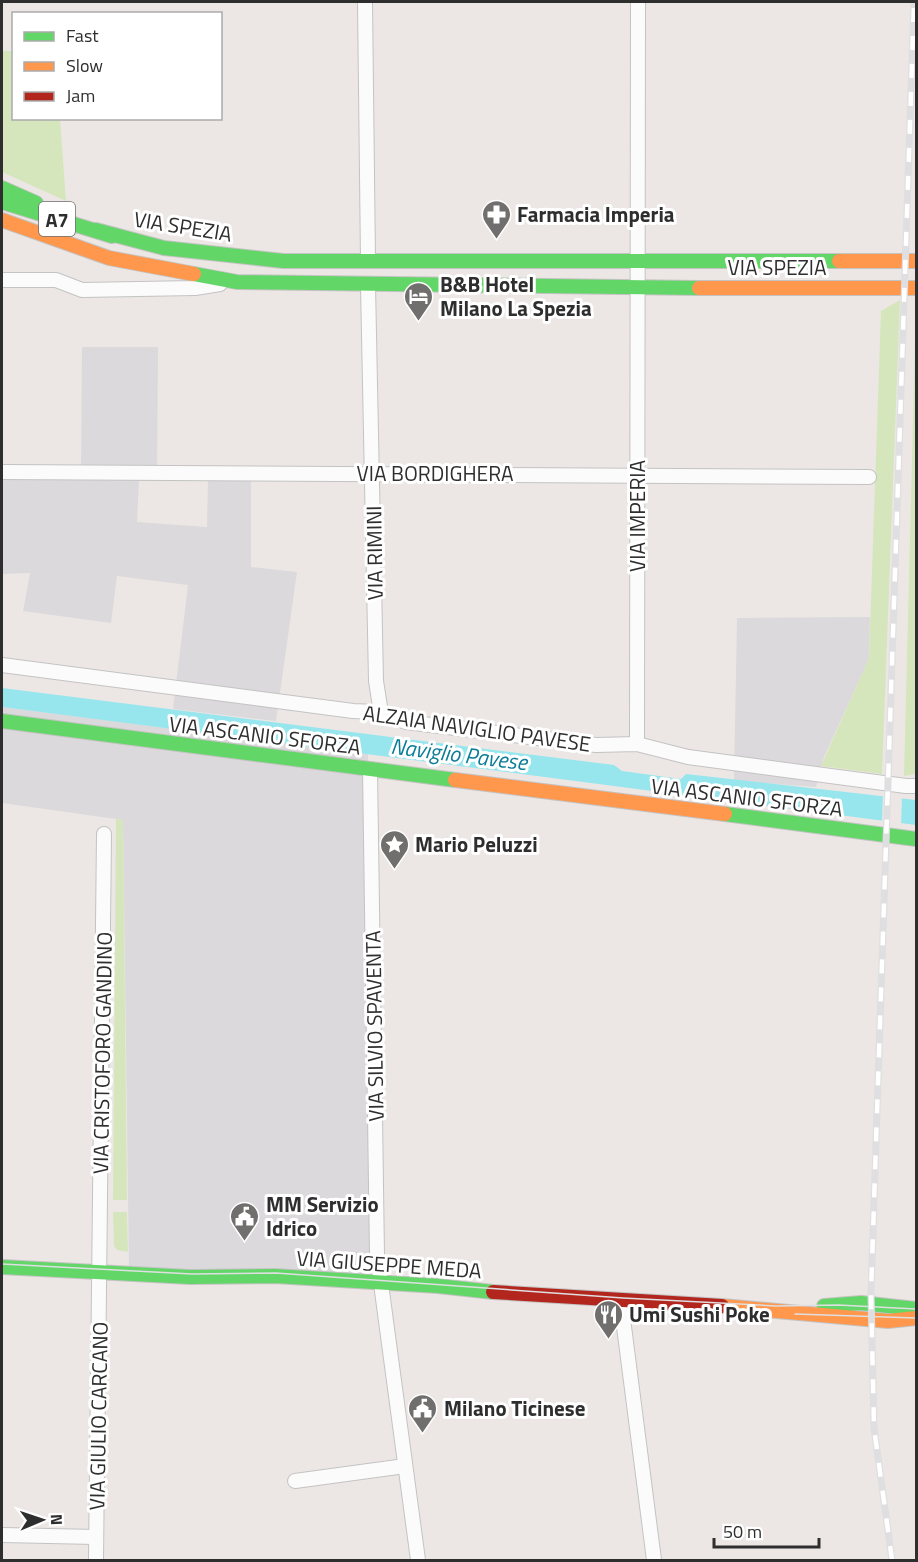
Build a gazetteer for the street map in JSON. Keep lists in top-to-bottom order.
{
  "streets": {
    "main road": [
      "A7",
      "VIA SPEZIA",
      "VIA ASCANIO SFORZA",
      "VIA GIUSEPPE MEDA"
    ],
    "street": [
      "VIA BORDIGHERA",
      "VIA IMPERIA",
      "VIA RIMINI",
      "ALZAIA NAVIGLIO PAVESE",
      "VIA SILVIO SPAVENTA",
      "VIA CRISTOFORO GANDINO",
      "VIA GIULIO CARCANO"
    ]
  },
  "crossings": [
    ["A7", "VIA SPEZIA"],
    ["VIA SPEZIA", "VIA IMPERIA"],
    ["VIA SPEZIA", "VIA RIMINI"],
    ["VIA BORDIGHERA", "VIA IMPERIA"],
    ["VIA BORDIGHERA", "VIA RIMINI"],
    ["VIA IMPERIA", "ALZAIA NAVIGLIO PAVESE"],
    ["VIA RIMINI", "ALZAIA NAVIGLIO PAVESE"],
    ["VIA ASCANIO SFORZA", "VIA SILVIO SPAVENTA"],
    ["VIA SILVIO SPAVENTA", "VIA GIUSEPPE MEDA"],
    ["VIA CRISTOFORO GANDINO", "VIA GIUSEPPE MEDA"],
    ["VIA CRISTOFORO GANDINO", "VIA GIULIO CARCANO"],
    ["VIA GIUSEPPE MEDA", "VIA GIULIO CARCANO"]
  ],
  "water": ["Naviglio Pavese"],
  "places": {
    "pharmacy": ["Farmacia Imperia"],
    "hotel": ["B&B Hotel Milano La Spezia"],
    "place": ["Mario Peluzzi"],
    "public building": ["MM Servizio Idrico", "Milano Ticinese"],
    "restaurant": ["Umi Sushi Poke"]
  },
  "legend": ["Fast", "Slow", "Jam"],
  "scale_bar": "50 m",
  "north": "right"
}
